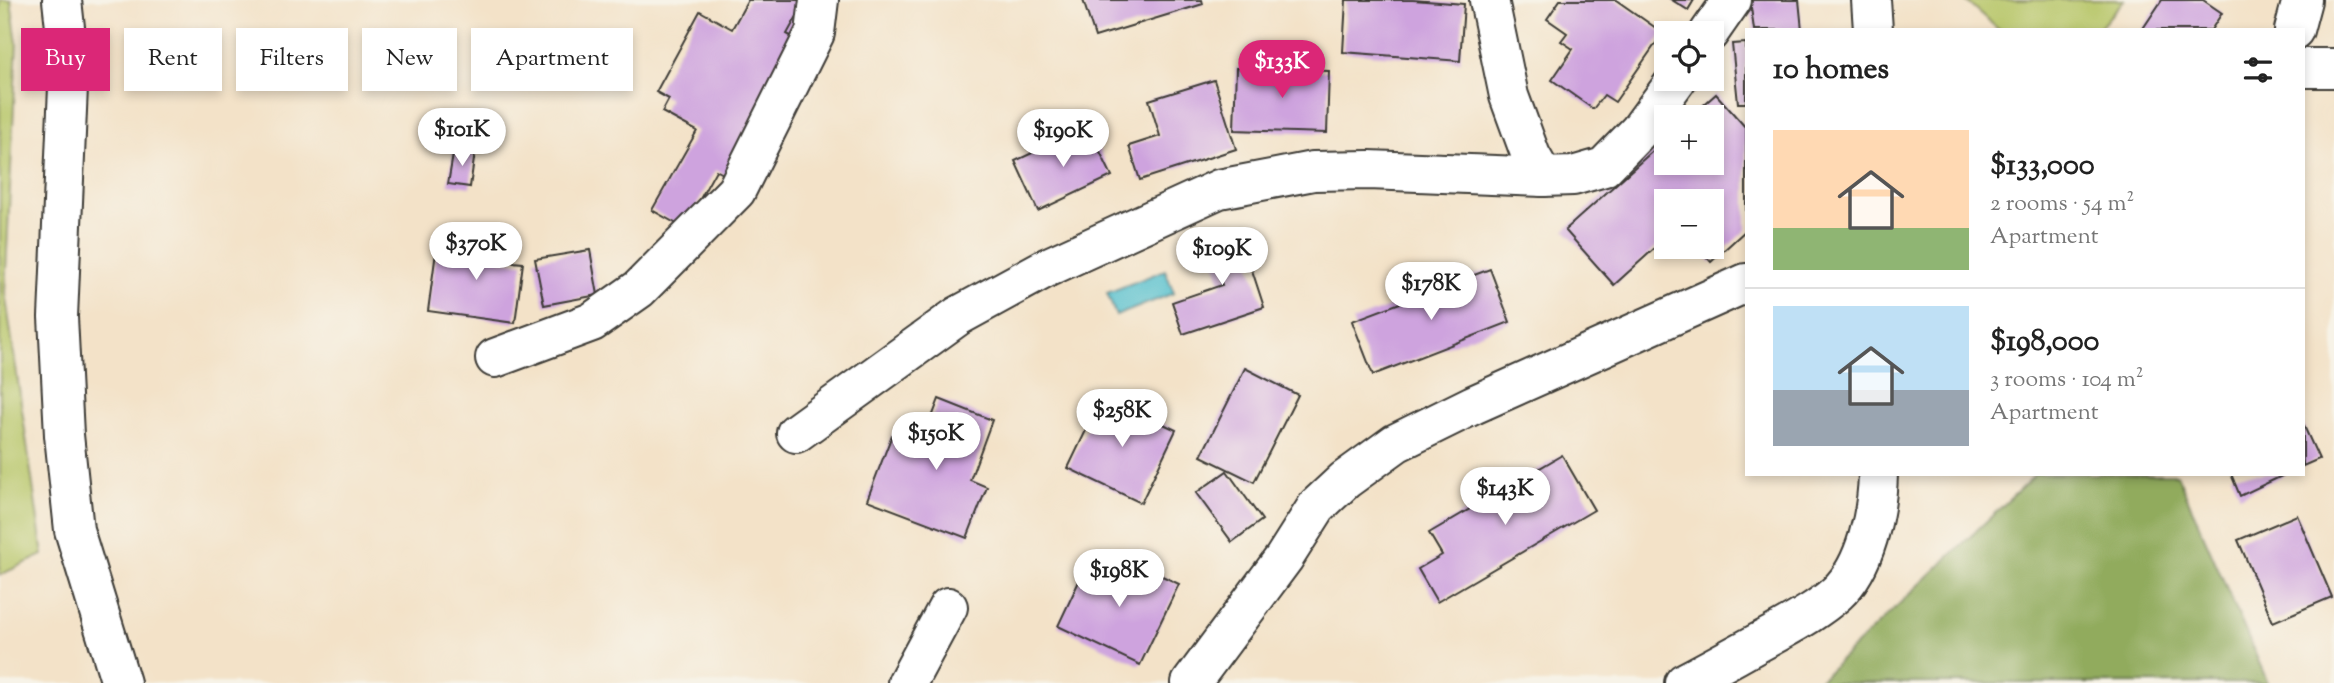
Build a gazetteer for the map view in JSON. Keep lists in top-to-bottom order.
{
  "page": {
    "map_buttons": ["+", "−"],
    "chip": [
      "Buy",
      "Rent",
      "Filters",
      "New",
      "Apartment"
    ],
    "heading": "10 homes",
    "price": [
      "$133K",
      "$101K",
      "$190K",
      "$370K",
      "$109K",
      "$178K",
      "$258K",
      "$150K",
      "$143K",
      "$198K"
    ],
    "list": [
      {
        "name": "$133,000",
        "note": "2 rooms · 54 m² · Apartment"
      },
      {
        "name": "$198,000",
        "note": "3 rooms · 104 m² · Apartment"
      }
    ]
  }
}
